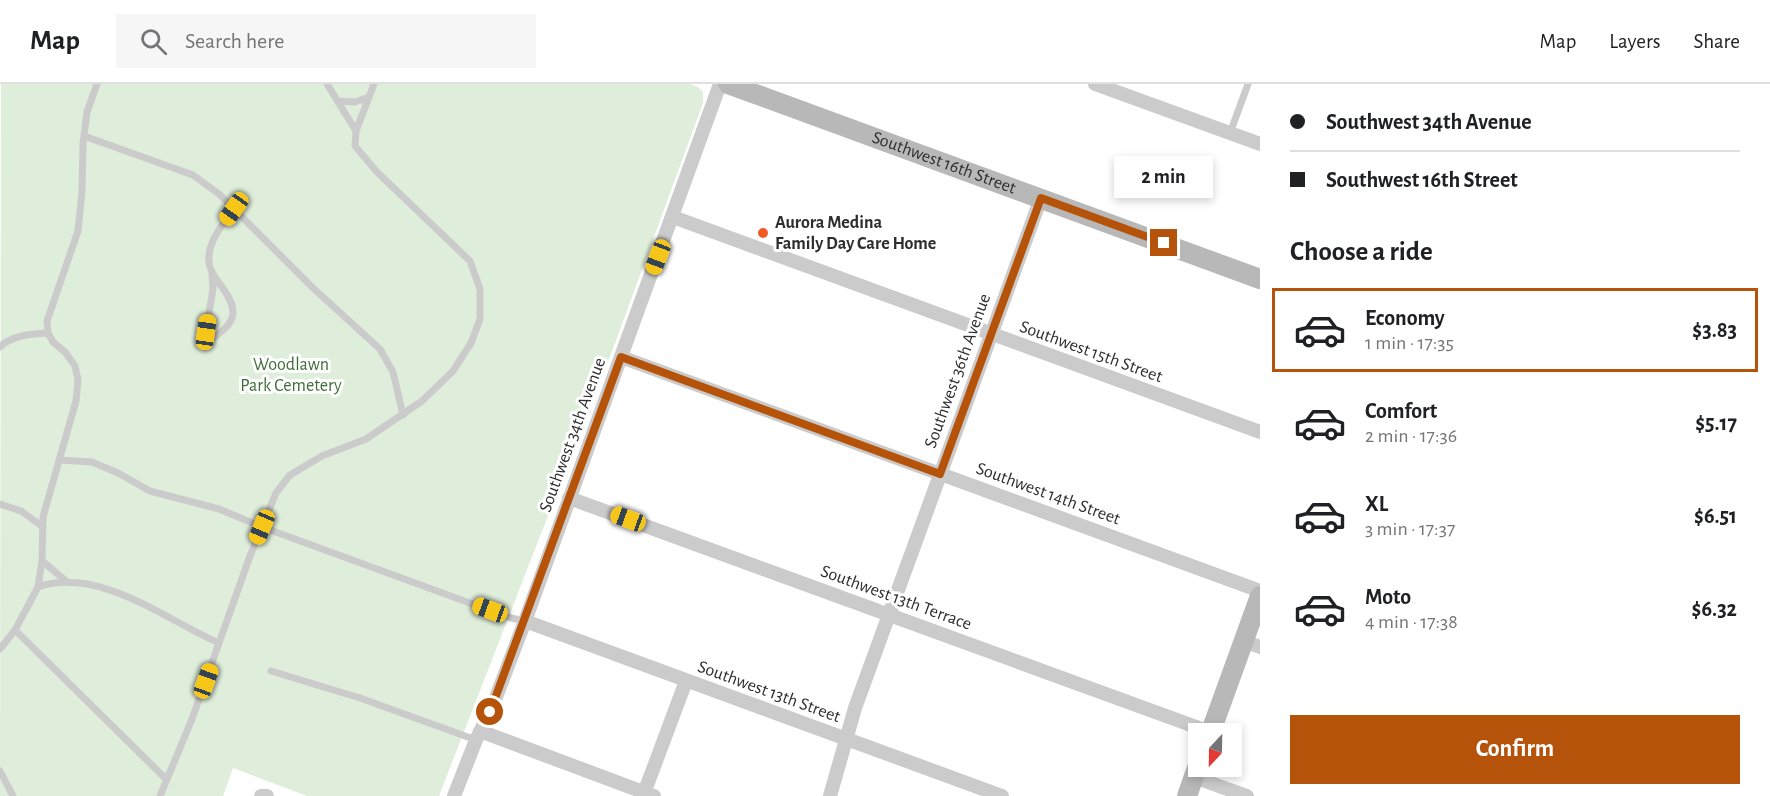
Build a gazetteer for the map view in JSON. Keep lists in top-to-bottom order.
{
  "streets": {
    "street": [
      "Southwest 16th Street",
      "Southwest 15th Street",
      "Southwest 36th Avenue",
      "Southwest 34th Avenue",
      "Southwest 14th Street",
      "Southwest 13th Terrace",
      "Southwest 13th Street"
    ]
  },
  "crossings": [
    ["Southwest 16th Street", "Southwest 36th Avenue"],
    ["Southwest 15th Street", "Southwest 36th Avenue"],
    ["Southwest 15th Street", "Southwest 34th Avenue"],
    ["Southwest 36th Avenue", "Southwest 14th Street"],
    ["Southwest 36th Avenue", "Southwest 13th Terrace"],
    ["Southwest 36th Avenue", "Southwest 13th Street"],
    ["Southwest 34th Avenue", "Southwest 14th Street"],
    ["Southwest 34th Avenue", "Southwest 13th Terrace"],
    ["Southwest 34th Avenue", "Southwest 13th Street"]
  ],
  "parks": ["Woodlawn Park Cemetery"],
  "places": ["Aurora Medina Family Day Care Home"],
  "north": "bottom",
  "page": {
    "header": "Map",
    "search": "Search here",
    "nav": ["Map", "Layers", "Share"],
    "banner": ["Southwest 34th Avenue", "Southwest 16th Street"],
    "bubble": "2 min",
    "heading": "Choose a ride",
    "list": [
      {
        "name": "Economy",
        "note": "1 min · 17:35",
        "value": "$3.83"
      },
      {
        "name": "Comfort",
        "note": "2 min · 17:36",
        "value": "$5.17"
      },
      {
        "name": "XL",
        "note": "3 min · 17:37",
        "value": "$6.51"
      },
      {
        "name": "Moto",
        "note": "4 min · 17:38",
        "value": "$6.32"
      }
    ],
    "buttons": "Confirm"
  }
}
